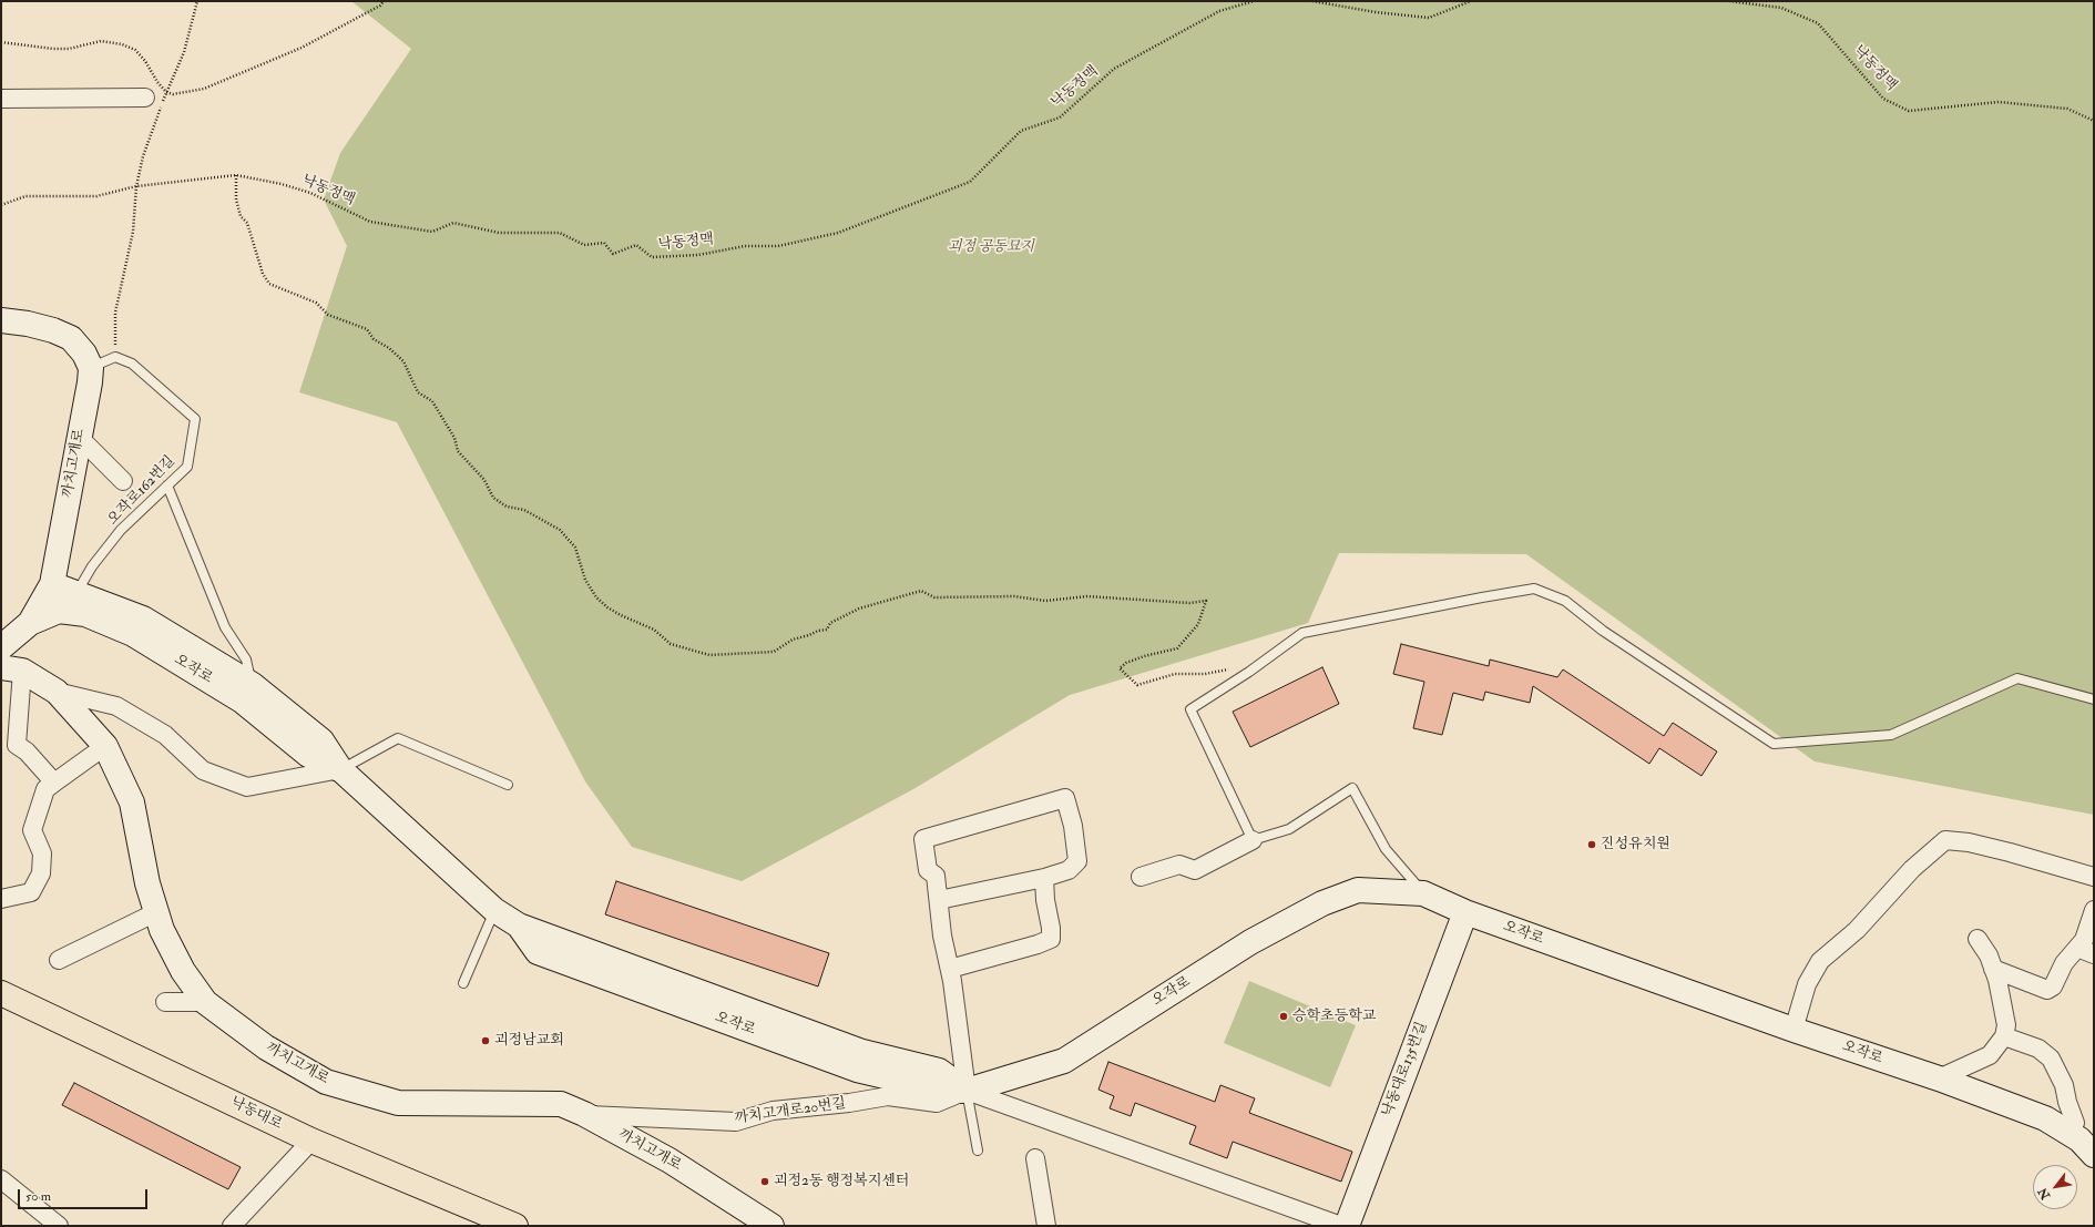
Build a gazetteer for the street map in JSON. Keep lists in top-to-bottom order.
{
  "streets": {
    "main road": ["낙동대로"],
    "street": [
      "까치고개로",
      "오작로",
      "낙동대로135번길",
      "까치고개로20번길"
    ],
    "lane": ["오작로162번길"],
    "path": ["낙동정맥"]
  },
  "crossings": [
    ["까치고개로", "오작로"],
    ["까치고개로", "까치고개로20번길"],
    ["오작로162번길", "오작로"],
    ["오작로", "낙동대로135번길"],
    ["오작로", "까치고개로20번길"]
  ],
  "parks": ["괴정 공동묘지"],
  "places": [
    "진성유치원",
    "승학초등학교",
    "괴정남교회",
    "괴정2동 행정복지센터"
  ],
  "scale_bar": "50 m",
  "north": "bottom left"
}
